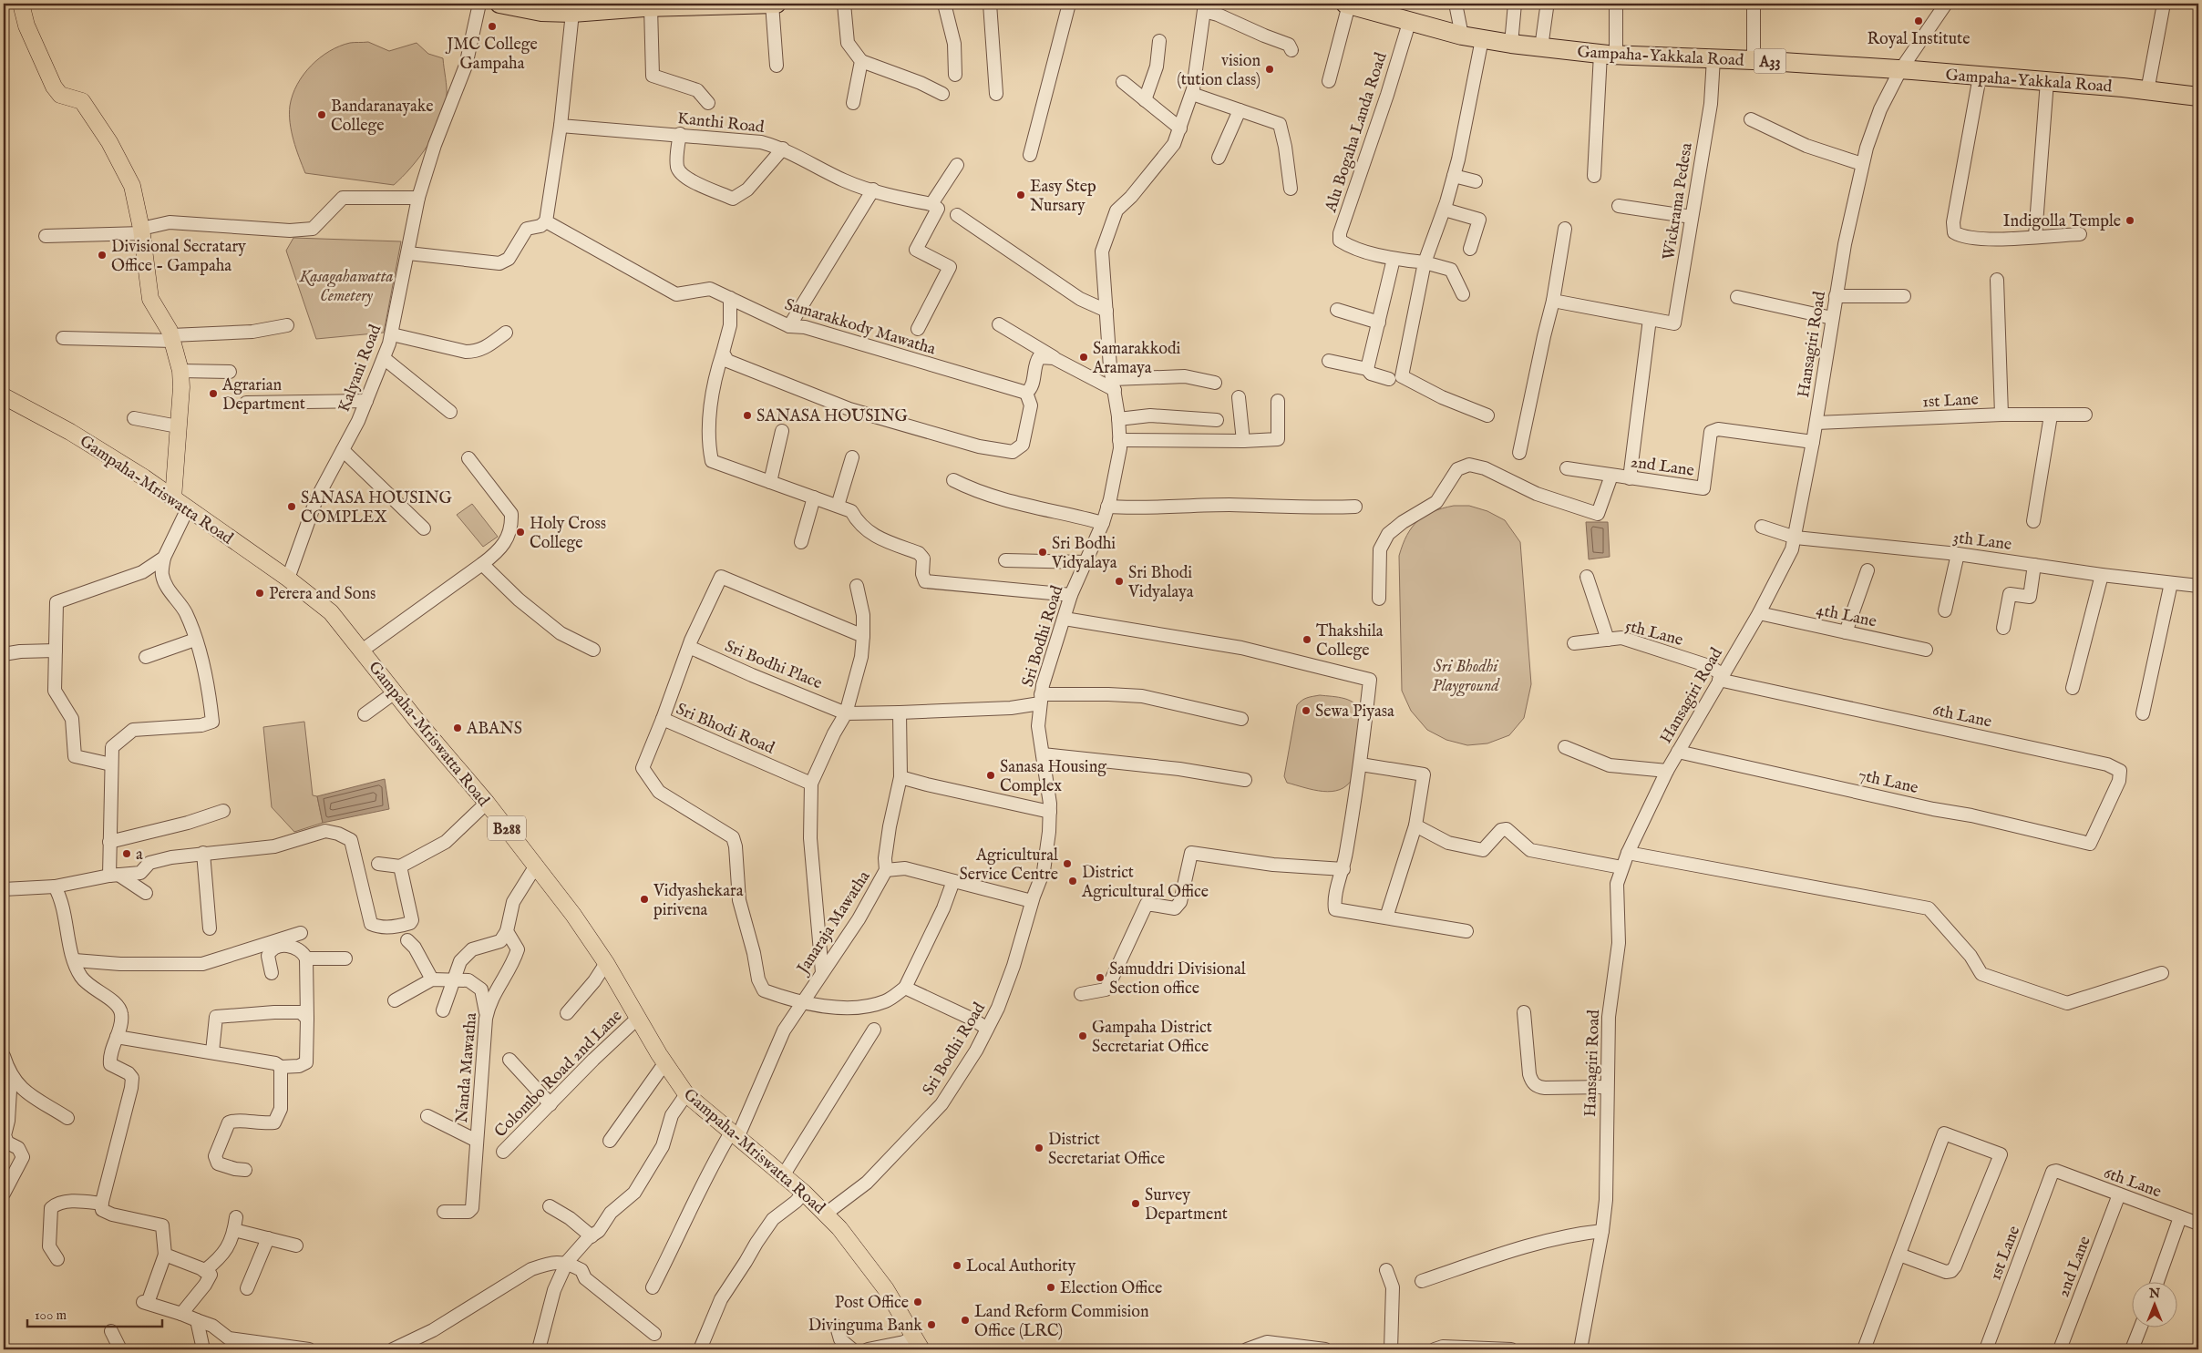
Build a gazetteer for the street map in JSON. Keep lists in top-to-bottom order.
{
  "streets": {
    "highway": ["Gampaha-Yakkala Road", "A33"],
    "main road": ["Gampaha-Mriswatta Road", "B288"],
    "street": [
      "Kanthi Road",
      "Alu Bogaha Landa Road",
      "Wickrama Pedesa",
      "Samarakkody Mawatha",
      "Hansagiri Road",
      "Kalyani Road",
      "1st Lane",
      "2nd Lane",
      "3th Lane",
      "4th Lane",
      "5th Lane",
      "Sri Bodhi Road",
      "Sri Bodhi Place",
      "6th Lane",
      "Sri Bhodi Road",
      "7th Lane",
      "Janaraja Mawatha",
      "Nanda Mawatha",
      "Colombo Road 2nd Lane"
    ]
  },
  "crossings": [
    ["Gampaha-Yakkala Road", "Alu Bogaha Landa Road"],
    ["Gampaha-Yakkala Road", "Wickrama Pedesa"],
    ["Gampaha-Yakkala Road", "Hansagiri Road"],
    ["Hansagiri Road", "1st Lane"],
    ["Hansagiri Road", "2nd Lane"],
    ["Hansagiri Road", "3th Lane"],
    ["Hansagiri Road", "4th Lane"],
    ["Hansagiri Road", "5th Lane"],
    ["Hansagiri Road", "6th Lane"],
    ["Hansagiri Road", "7th Lane"],
    ["Kalyani Road", "Gampaha-Mriswatta Road"],
    ["1st Lane", "6th Lane"],
    ["2nd Lane", "6th Lane"],
    ["Gampaha-Mriswatta Road", "Sri Bodhi Road"],
    ["Gampaha-Mriswatta Road", "Janaraja Mawatha"],
    ["Gampaha-Mriswatta Road", "Colombo Road 2nd Lane"],
    ["5th Lane", "6th Lane"],
    ["6th Lane", "7th Lane"],
    ["Sri Bhodi Road", "Janaraja Mawatha"]
  ],
  "parks": ["Kasagahawatta Cemetery", "Sri Bhodhi Playground"],
  "places": [
    "Royal Institute",
    "JMC College Gampaha",
    "vision (tution class)",
    "Bandaranayake College",
    "Easy Step Nursary",
    "Indigolla Temple",
    "Divisional Secratary Office - Gampaha",
    "Samarakkodi Aramaya",
    "Agrarian Department",
    "SANASA HOUSING",
    "SANASA HOUSING COMPLEX",
    "Holy Cross College",
    "Sri Bodhi Vidyalaya",
    "Sri Bhodi Vidyalaya",
    "Perera and Sons",
    "Thakshila College",
    "Sewa Piyasa",
    "ABANS",
    "Sanasa Housing Complex",
    "a",
    "Agricultural Service Centre",
    "District Agricultural Office",
    "Vidyashekara pirivena",
    "Samuddri Divisional Section office",
    "Gampaha District Secretariat Office",
    "District Secretariat Office",
    "Survey Department",
    "Local Authority",
    "Election Office",
    "Post Office",
    "Land Reform Commision Office (LRC)",
    "Divinguma Bank"
  ],
  "scale_bar": "100 m",
  "north": "top"
}
